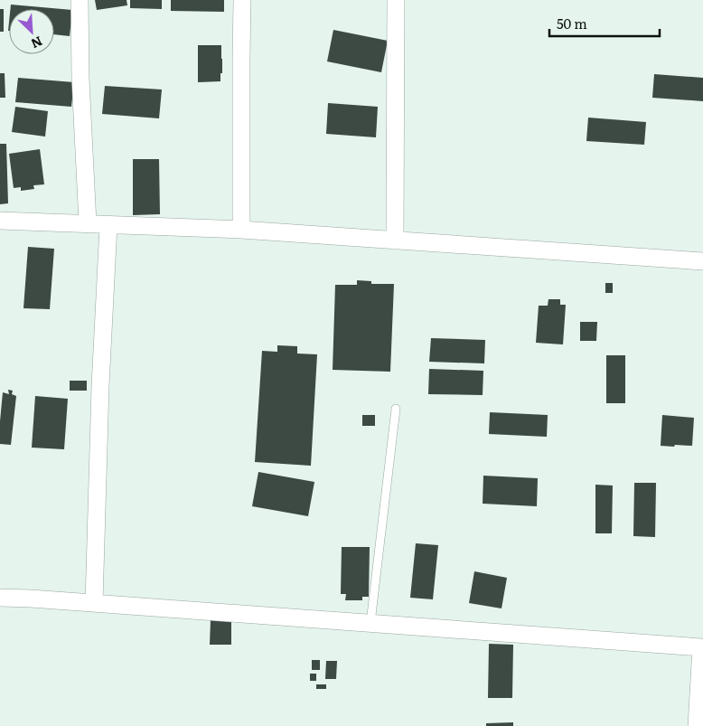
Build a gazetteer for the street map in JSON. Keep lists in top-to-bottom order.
{
  "scale_bar": "50 m",
  "north": "bottom right"
}
